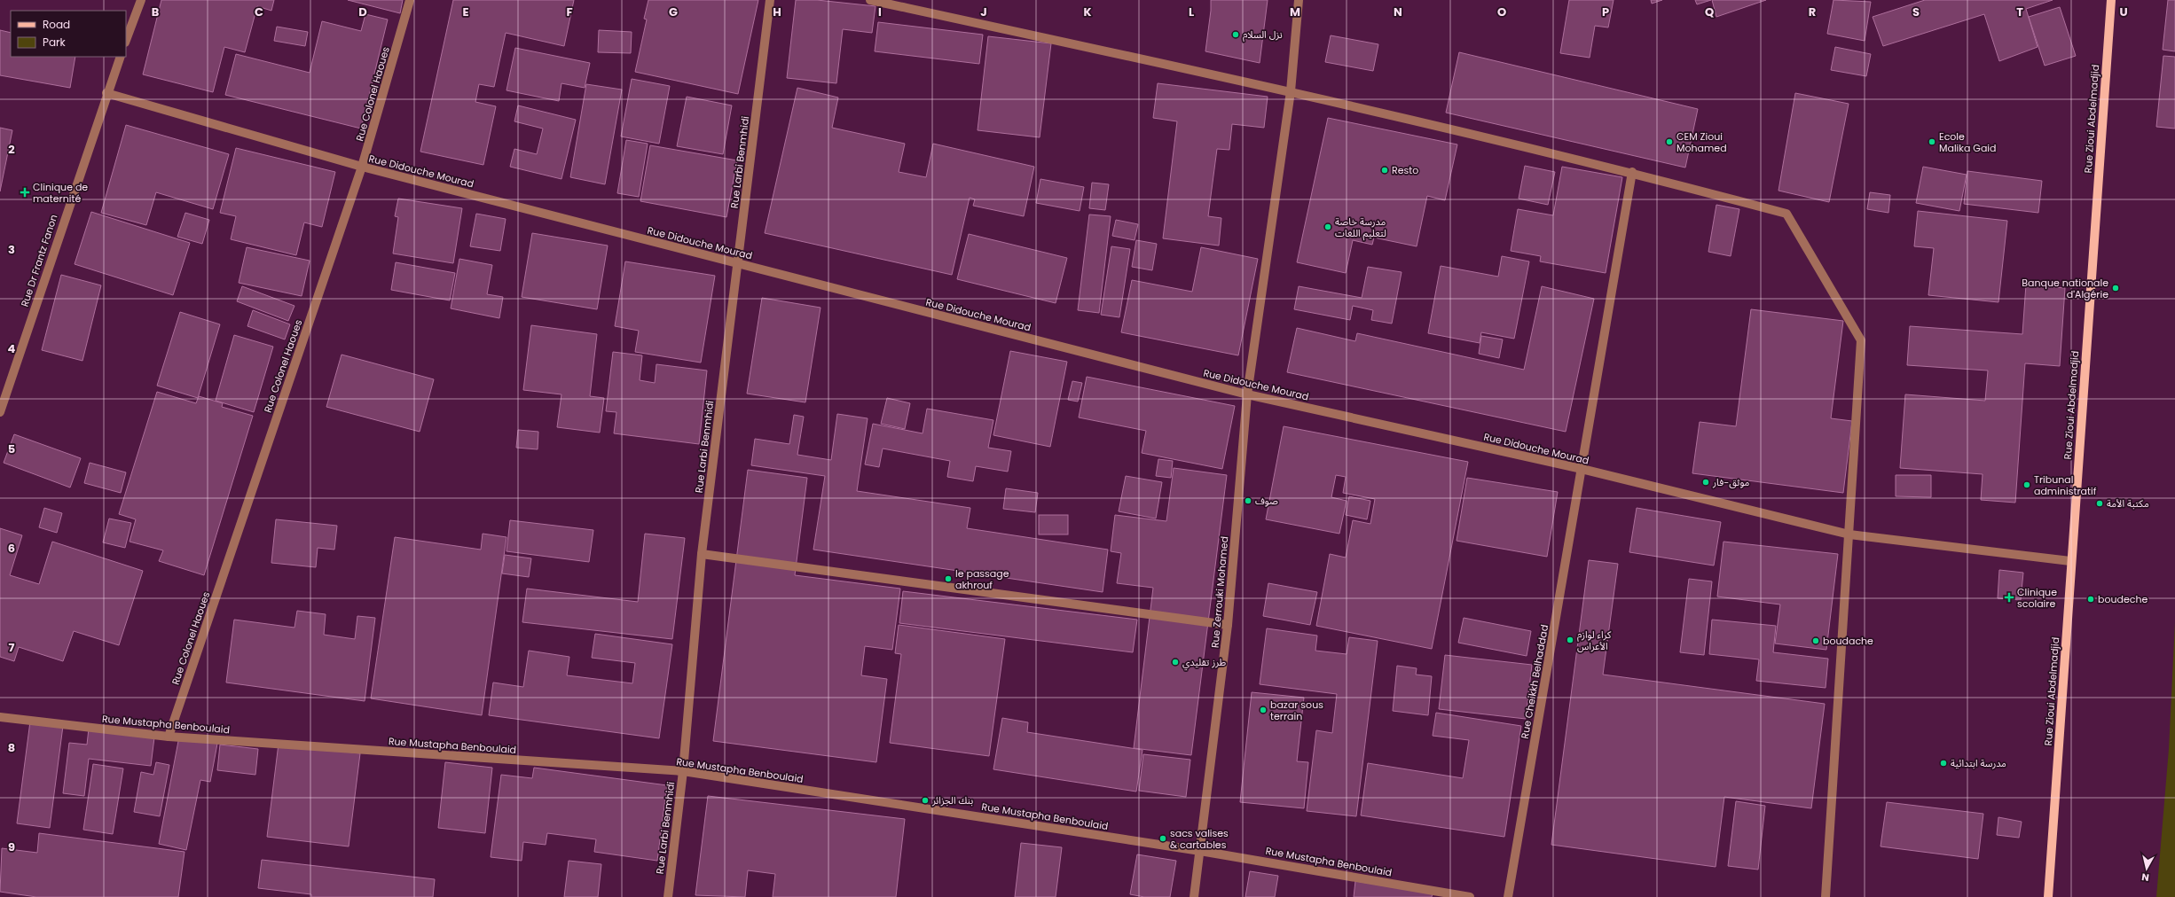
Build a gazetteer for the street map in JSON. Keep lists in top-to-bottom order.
{
  "streets": {
    "main road": ["Rue Zioui Abdelmadjid"],
    "street": [
      "Rue Colonel Haoues",
      "Rue Larbi Benmhidi",
      "Rue Didouche Mourad",
      "Rue Dr Frantz Fanon",
      "Rue Zerrouki Mohamed",
      "Rue Cheikkh Belhaddad",
      "Rue Mustapha Benboulaid"
    ]
  },
  "crossings": [
    ["Rue Colonel Haoues", "Rue Didouche Mourad"],
    ["Rue Colonel Haoues", "Rue Mustapha Benboulaid"],
    ["Rue Zioui Abdelmadjid", "Rue Didouche Mourad"],
    ["Rue Larbi Benmhidi", "Rue Didouche Mourad"],
    ["Rue Larbi Benmhidi", "Rue Mustapha Benboulaid"],
    ["Rue Didouche Mourad", "Rue Dr Frantz Fanon"],
    ["Rue Didouche Mourad", "Rue Zerrouki Mohamed"],
    ["Rue Didouche Mourad", "Rue Cheikkh Belhaddad"],
    ["Rue Zerrouki Mohamed", "Rue Mustapha Benboulaid"]
  ],
  "places": {
    "other": [
      "نزل السلام",
      "CEM Zioui Mohamed",
      "Ecole Malika Gaid",
      "Resto",
      "مدرسة خاصة لتعليم اللغات",
      "Banque nationale d'Algérie",
      "موثق-فار",
      "Tribunal administratif",
      "صوف",
      "مكتبة الأمة",
      "le passage akhrouf",
      "boudeche",
      "كراء لوازم الأعراس",
      "boudache",
      "طرز تقليدي",
      "bazar sous terrain",
      "مدرسة ابتدائية",
      "بنك الجزائر",
      "sacs valises & cartables"
    ],
    "health": ["Clinique de maternité", "Clinique scolaire"]
  },
  "legend": ["Road", "Park"],
  "north": "bottom",
  "grid": {
    "columns": [
      "B",
      "C",
      "D",
      "E",
      "F",
      "G",
      "H",
      "I",
      "J",
      "K",
      "L",
      "M",
      "N",
      "O",
      "P",
      "Q",
      "R",
      "S",
      "T",
      "U"
    ],
    "rows": [
      "2",
      "3",
      "4",
      "5",
      "6",
      "7",
      "8",
      "9"
    ]
  }
}
